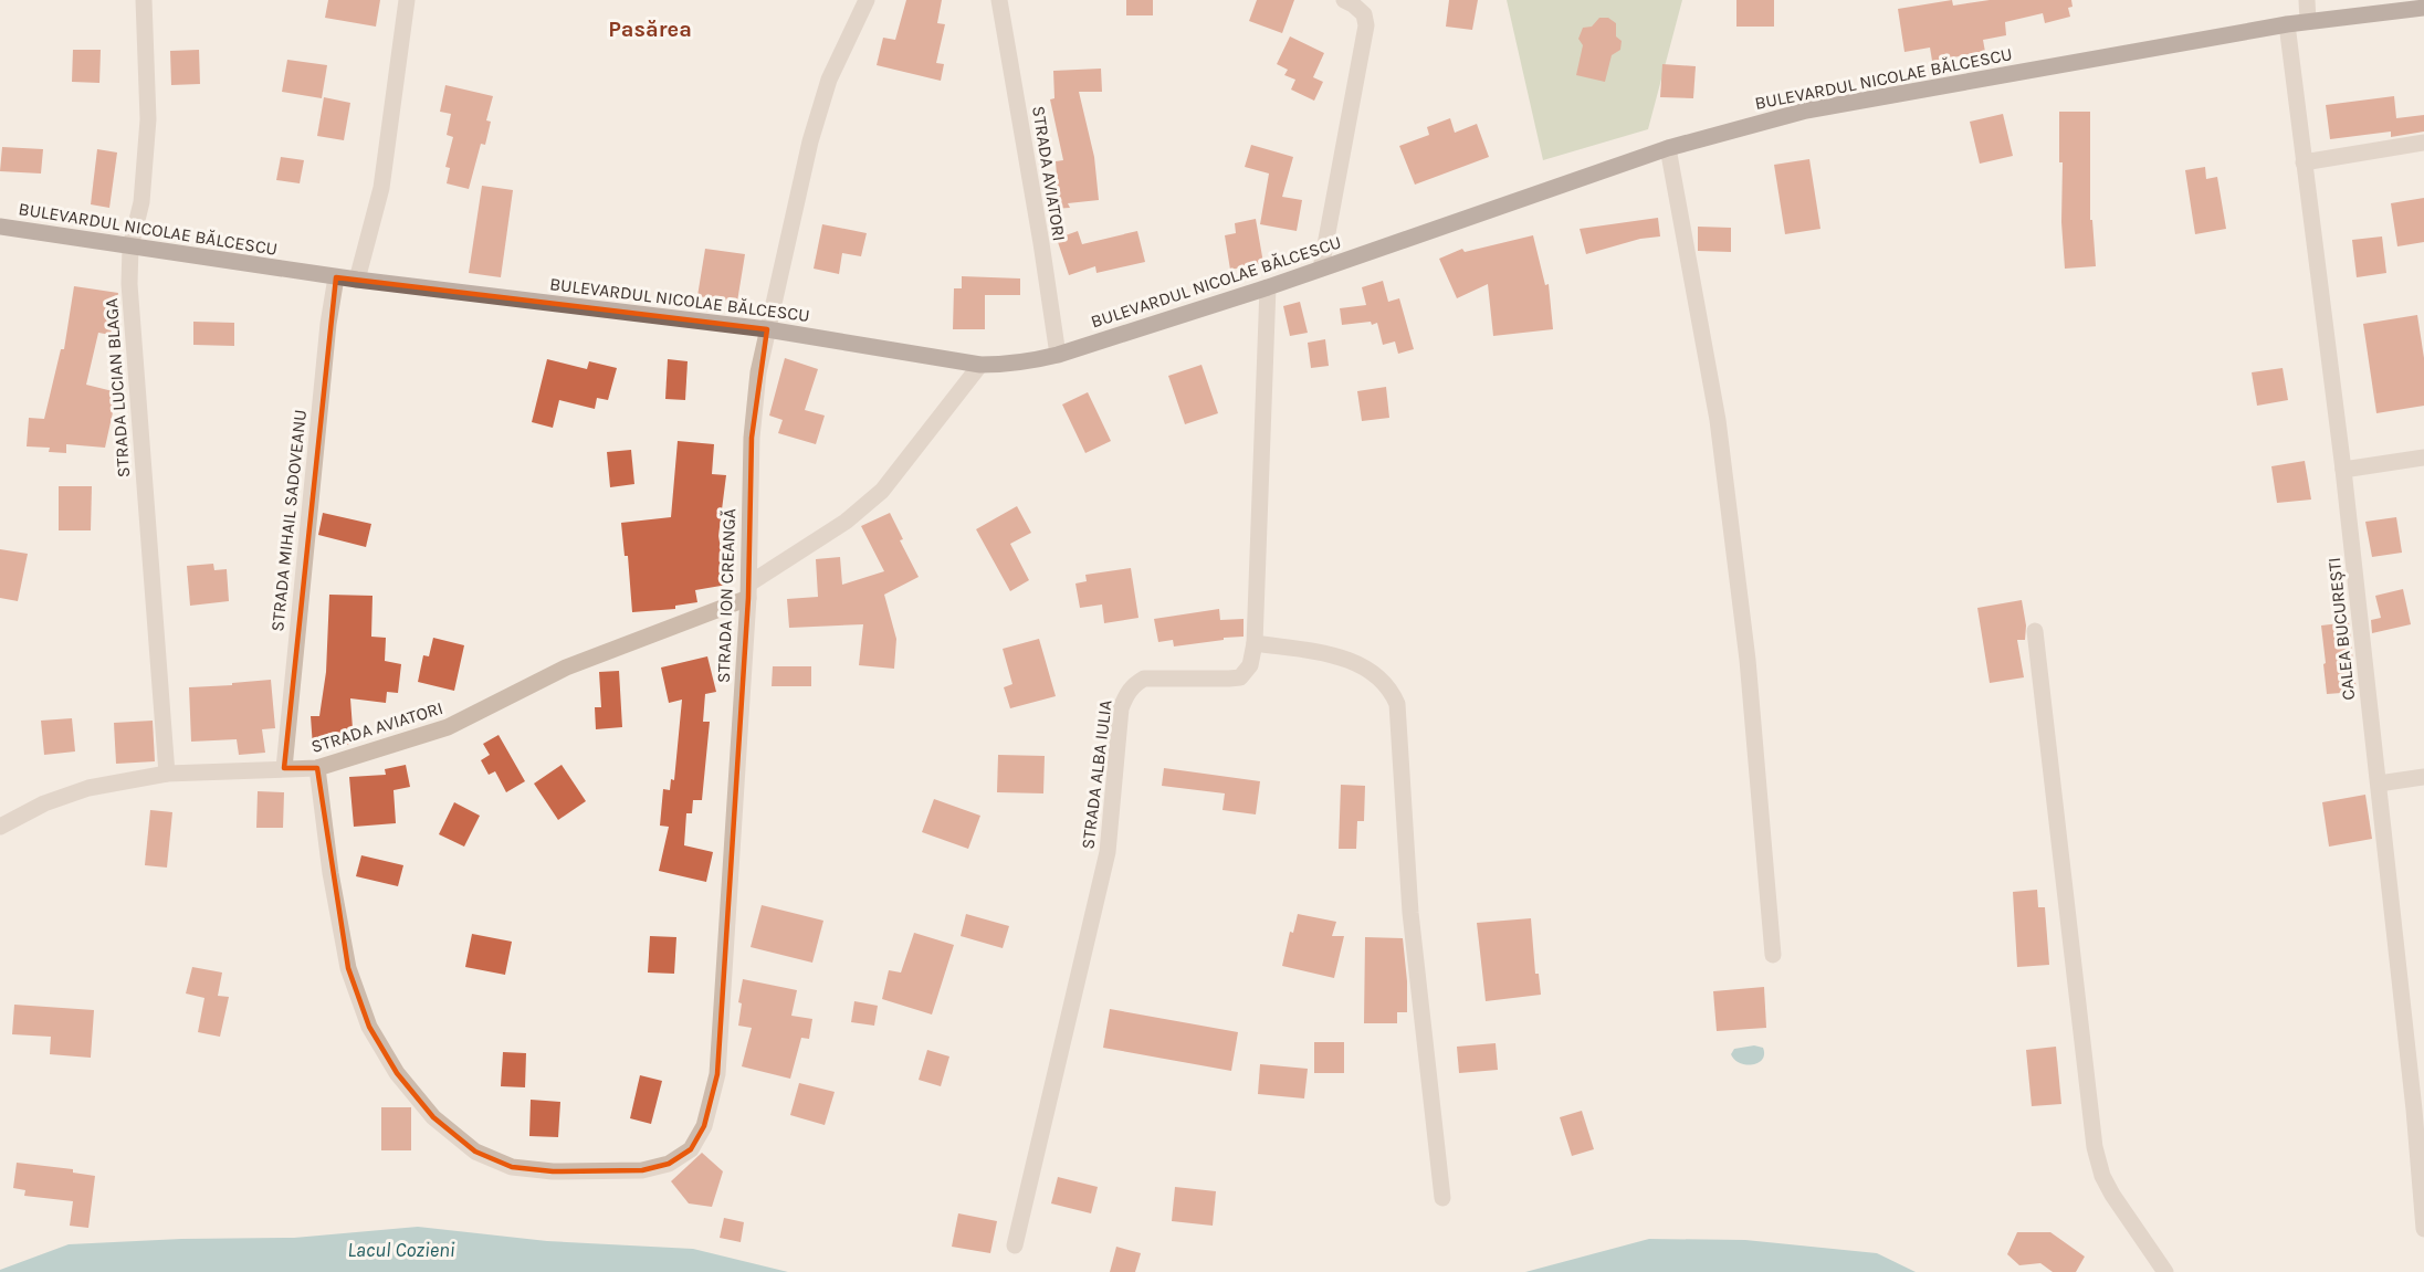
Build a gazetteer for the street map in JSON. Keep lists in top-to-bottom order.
{
  "streets": {
    "main road": ["BULEVARDUL NICOLAE BĂLCESCU"],
    "street": [
      "STRADA AVIATORI",
      "STRADA LUCIAN BLAGA",
      "STRADA MIHAIL SADOVEANU",
      "STRADA ION CREANGĂ",
      "CALEA BUCUREȘTI",
      "STRADA ALBA IULIA"
    ]
  },
  "crossings": [
    ["BULEVARDUL NICOLAE BĂLCESCU", "STRADA AVIATORI"],
    ["BULEVARDUL NICOLAE BĂLCESCU", "STRADA LUCIAN BLAGA"],
    ["BULEVARDUL NICOLAE BĂLCESCU", "STRADA MIHAIL SADOVEANU"],
    ["BULEVARDUL NICOLAE BĂLCESCU", "STRADA ION CREANGĂ"],
    ["BULEVARDUL NICOLAE BĂLCESCU", "CALEA BUCUREȘTI"],
    ["BULEVARDUL NICOLAE BĂLCESCU", "STRADA ALBA IULIA"],
    ["STRADA AVIATORI", "STRADA LUCIAN BLAGA"],
    ["STRADA AVIATORI", "STRADA MIHAIL SADOVEANU"],
    ["STRADA AVIATORI", "STRADA ION CREANGĂ"]
  ],
  "districts": ["Pasărea"],
  "water": ["Lacul Cozieni"]
}
